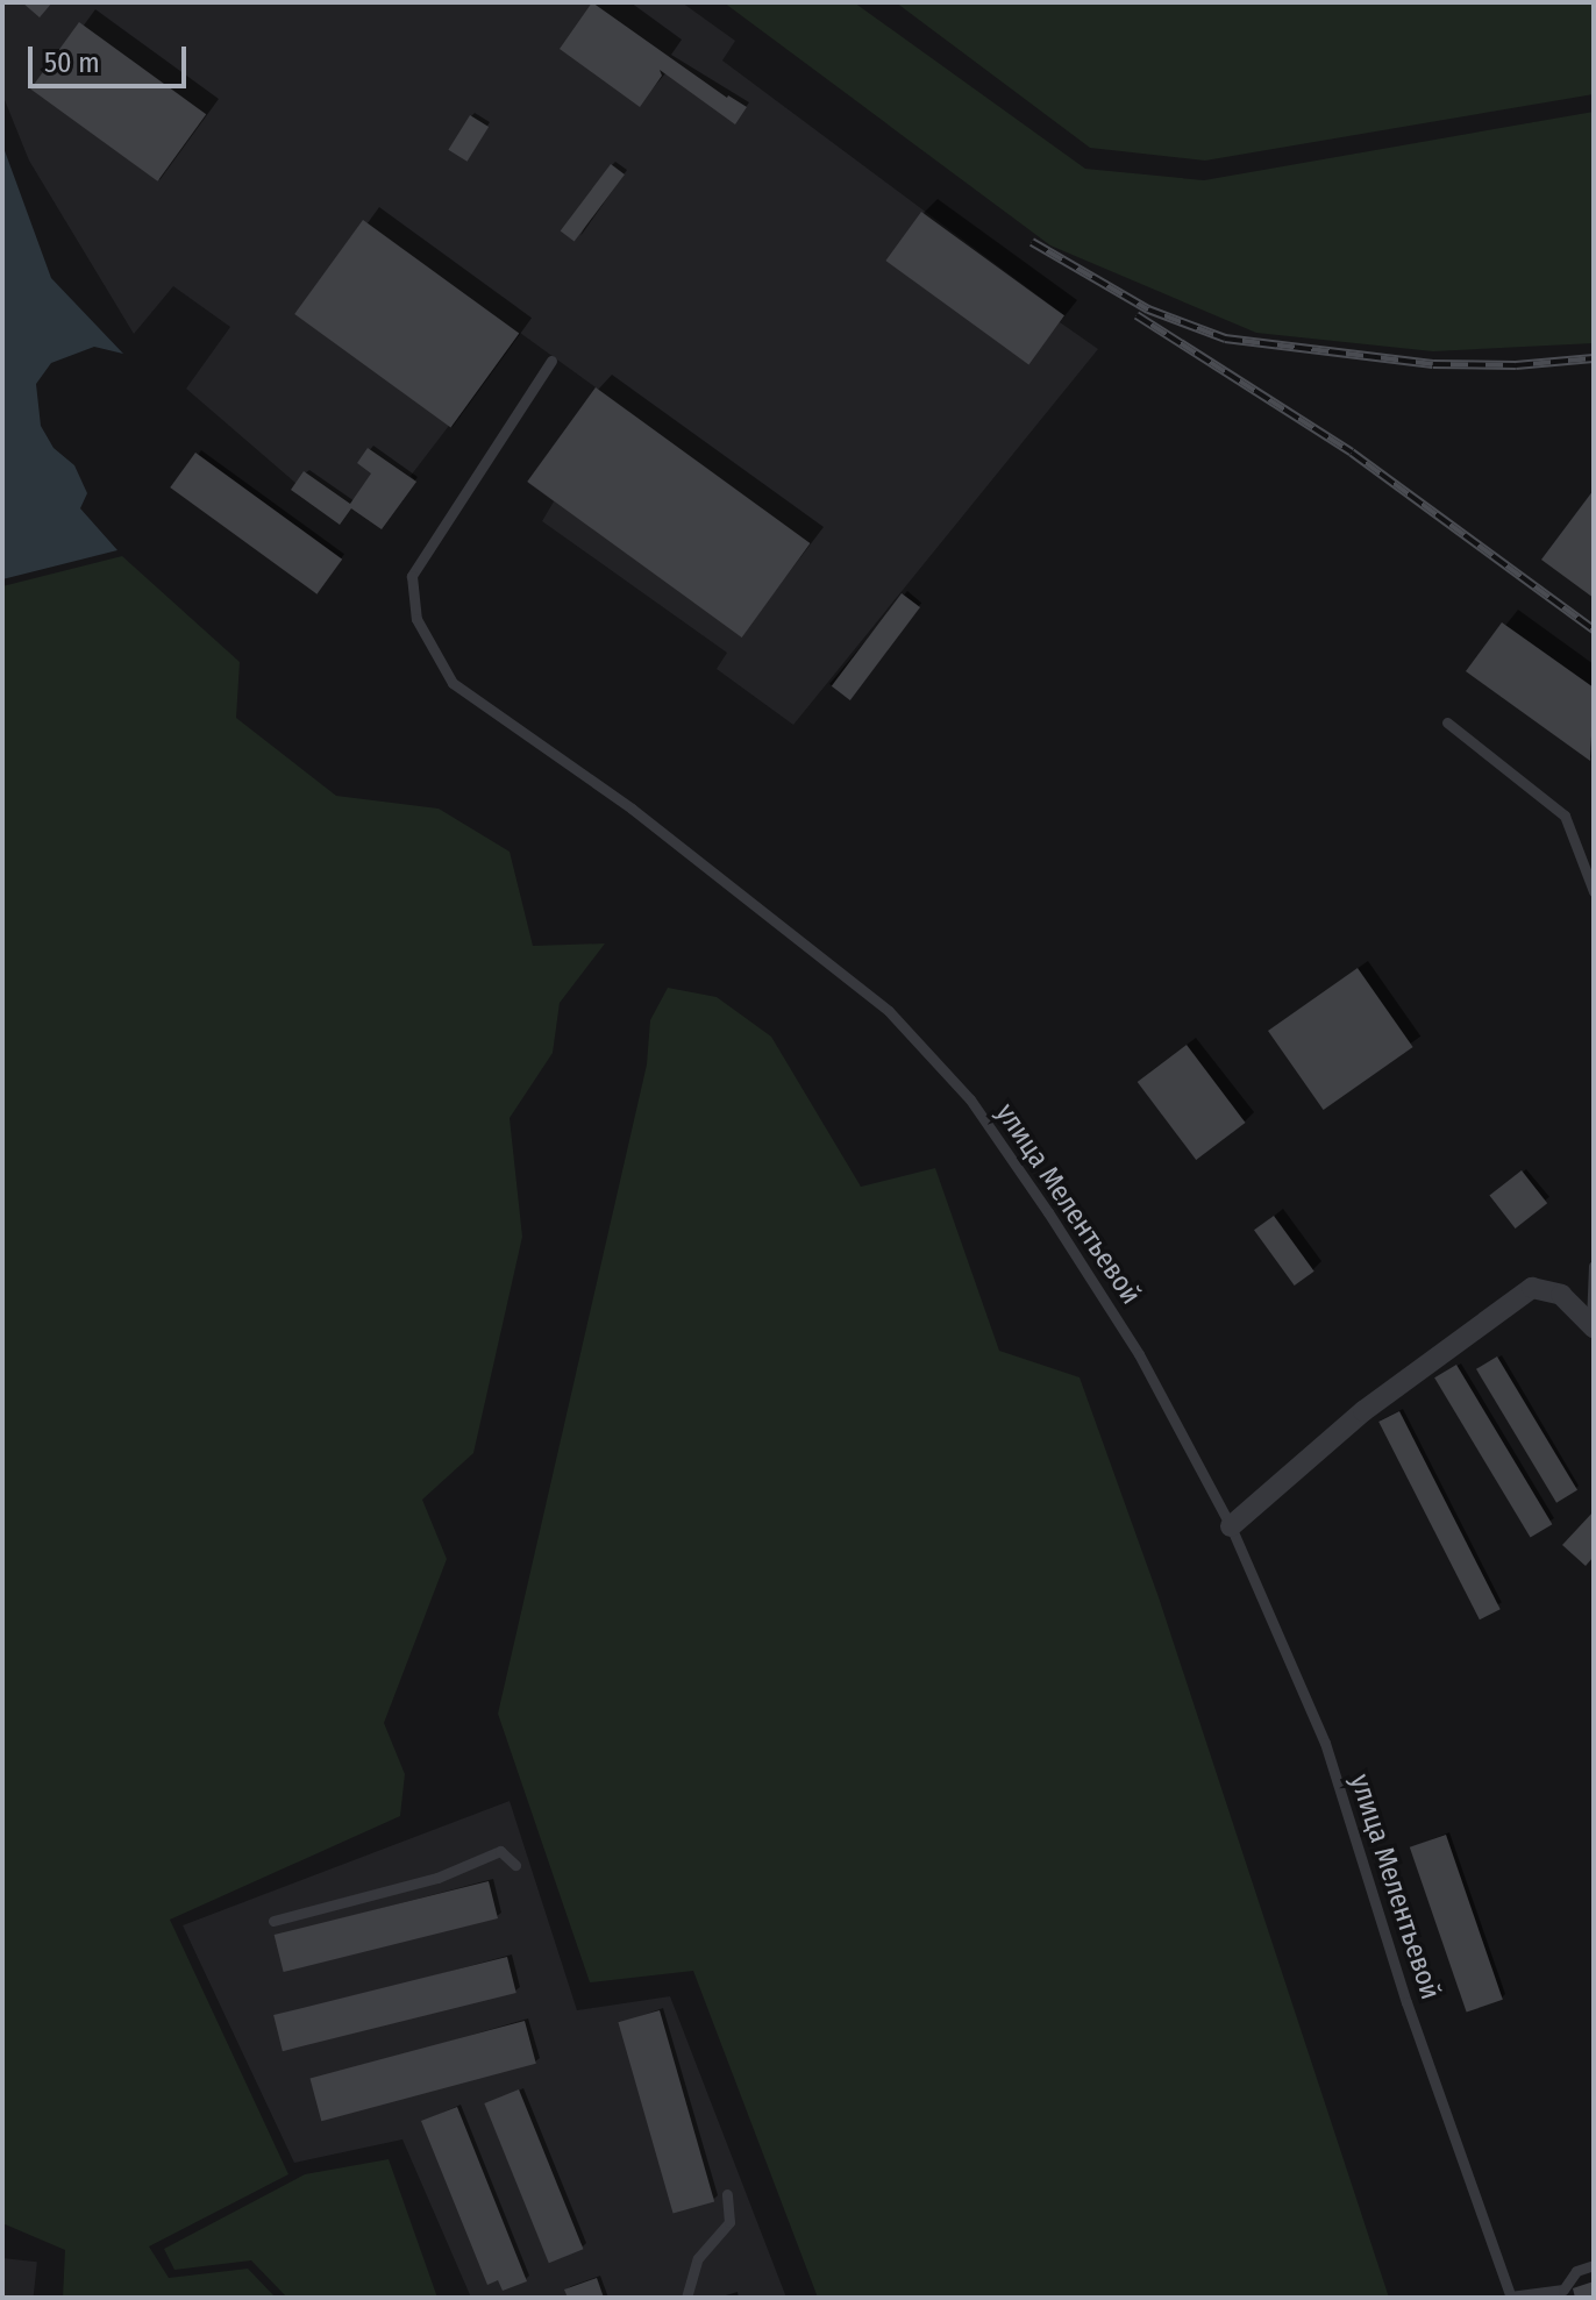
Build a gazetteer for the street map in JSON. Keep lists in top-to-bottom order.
{
  "streets": {
    "lane": ["улица Мелентьевой"]
  },
  "scale_bar": "50 m"
}
